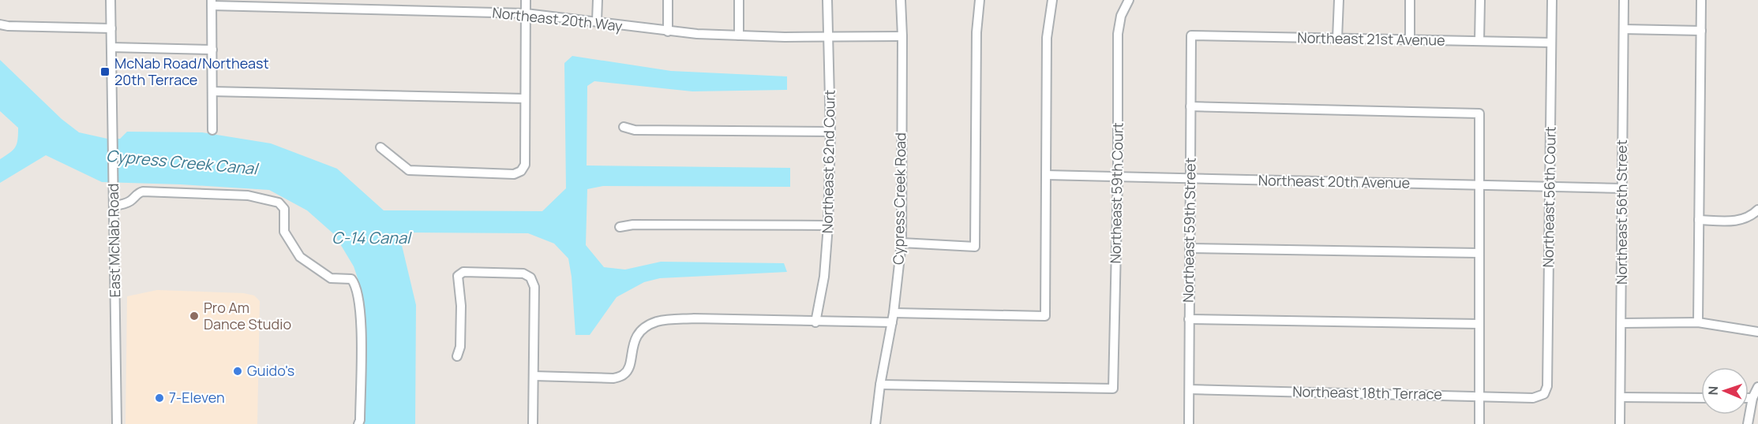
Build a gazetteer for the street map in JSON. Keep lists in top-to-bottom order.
{
  "streets": {
    "street": [
      "Northeast 20th Way",
      "Northeast 21st Avenue",
      "Northeast 62nd Court",
      "Northeast 20th Avenue",
      "Northeast 59th Court",
      "Northeast 56th Court",
      "Cypress Creek Road",
      "Northeast 56th Street",
      "Northeast 59th Street",
      "East McNab Road",
      "Northeast 18th Terrace"
    ]
  },
  "crossings": [
    ["Northeast 20th Way", "Northeast 62nd Court"],
    ["Northeast 20th Way", "Cypress Creek Road"],
    ["Northeast 21st Avenue", "Northeast 56th Court"],
    ["Northeast 21st Avenue", "Northeast 59th Street"],
    ["Northeast 20th Avenue", "Northeast 59th Court"],
    ["Northeast 20th Avenue", "Northeast 56th Court"],
    ["Northeast 20th Avenue", "Northeast 56th Street"],
    ["Northeast 20th Avenue", "Northeast 59th Street"],
    ["Northeast 59th Court", "Cypress Creek Road"],
    ["Northeast 56th Court", "Northeast 18th Terrace"],
    ["Northeast 59th Street", "Northeast 18th Terrace"]
  ],
  "water": ["Cypress Creek Canal", "C-14 Canal"],
  "places": {
    "transit": ["McNab Road/Northeast 20th Terrace"],
    "other": ["Pro Am Dance Studio", "Guido's", "7-Eleven"]
  },
  "north": "left"
}
